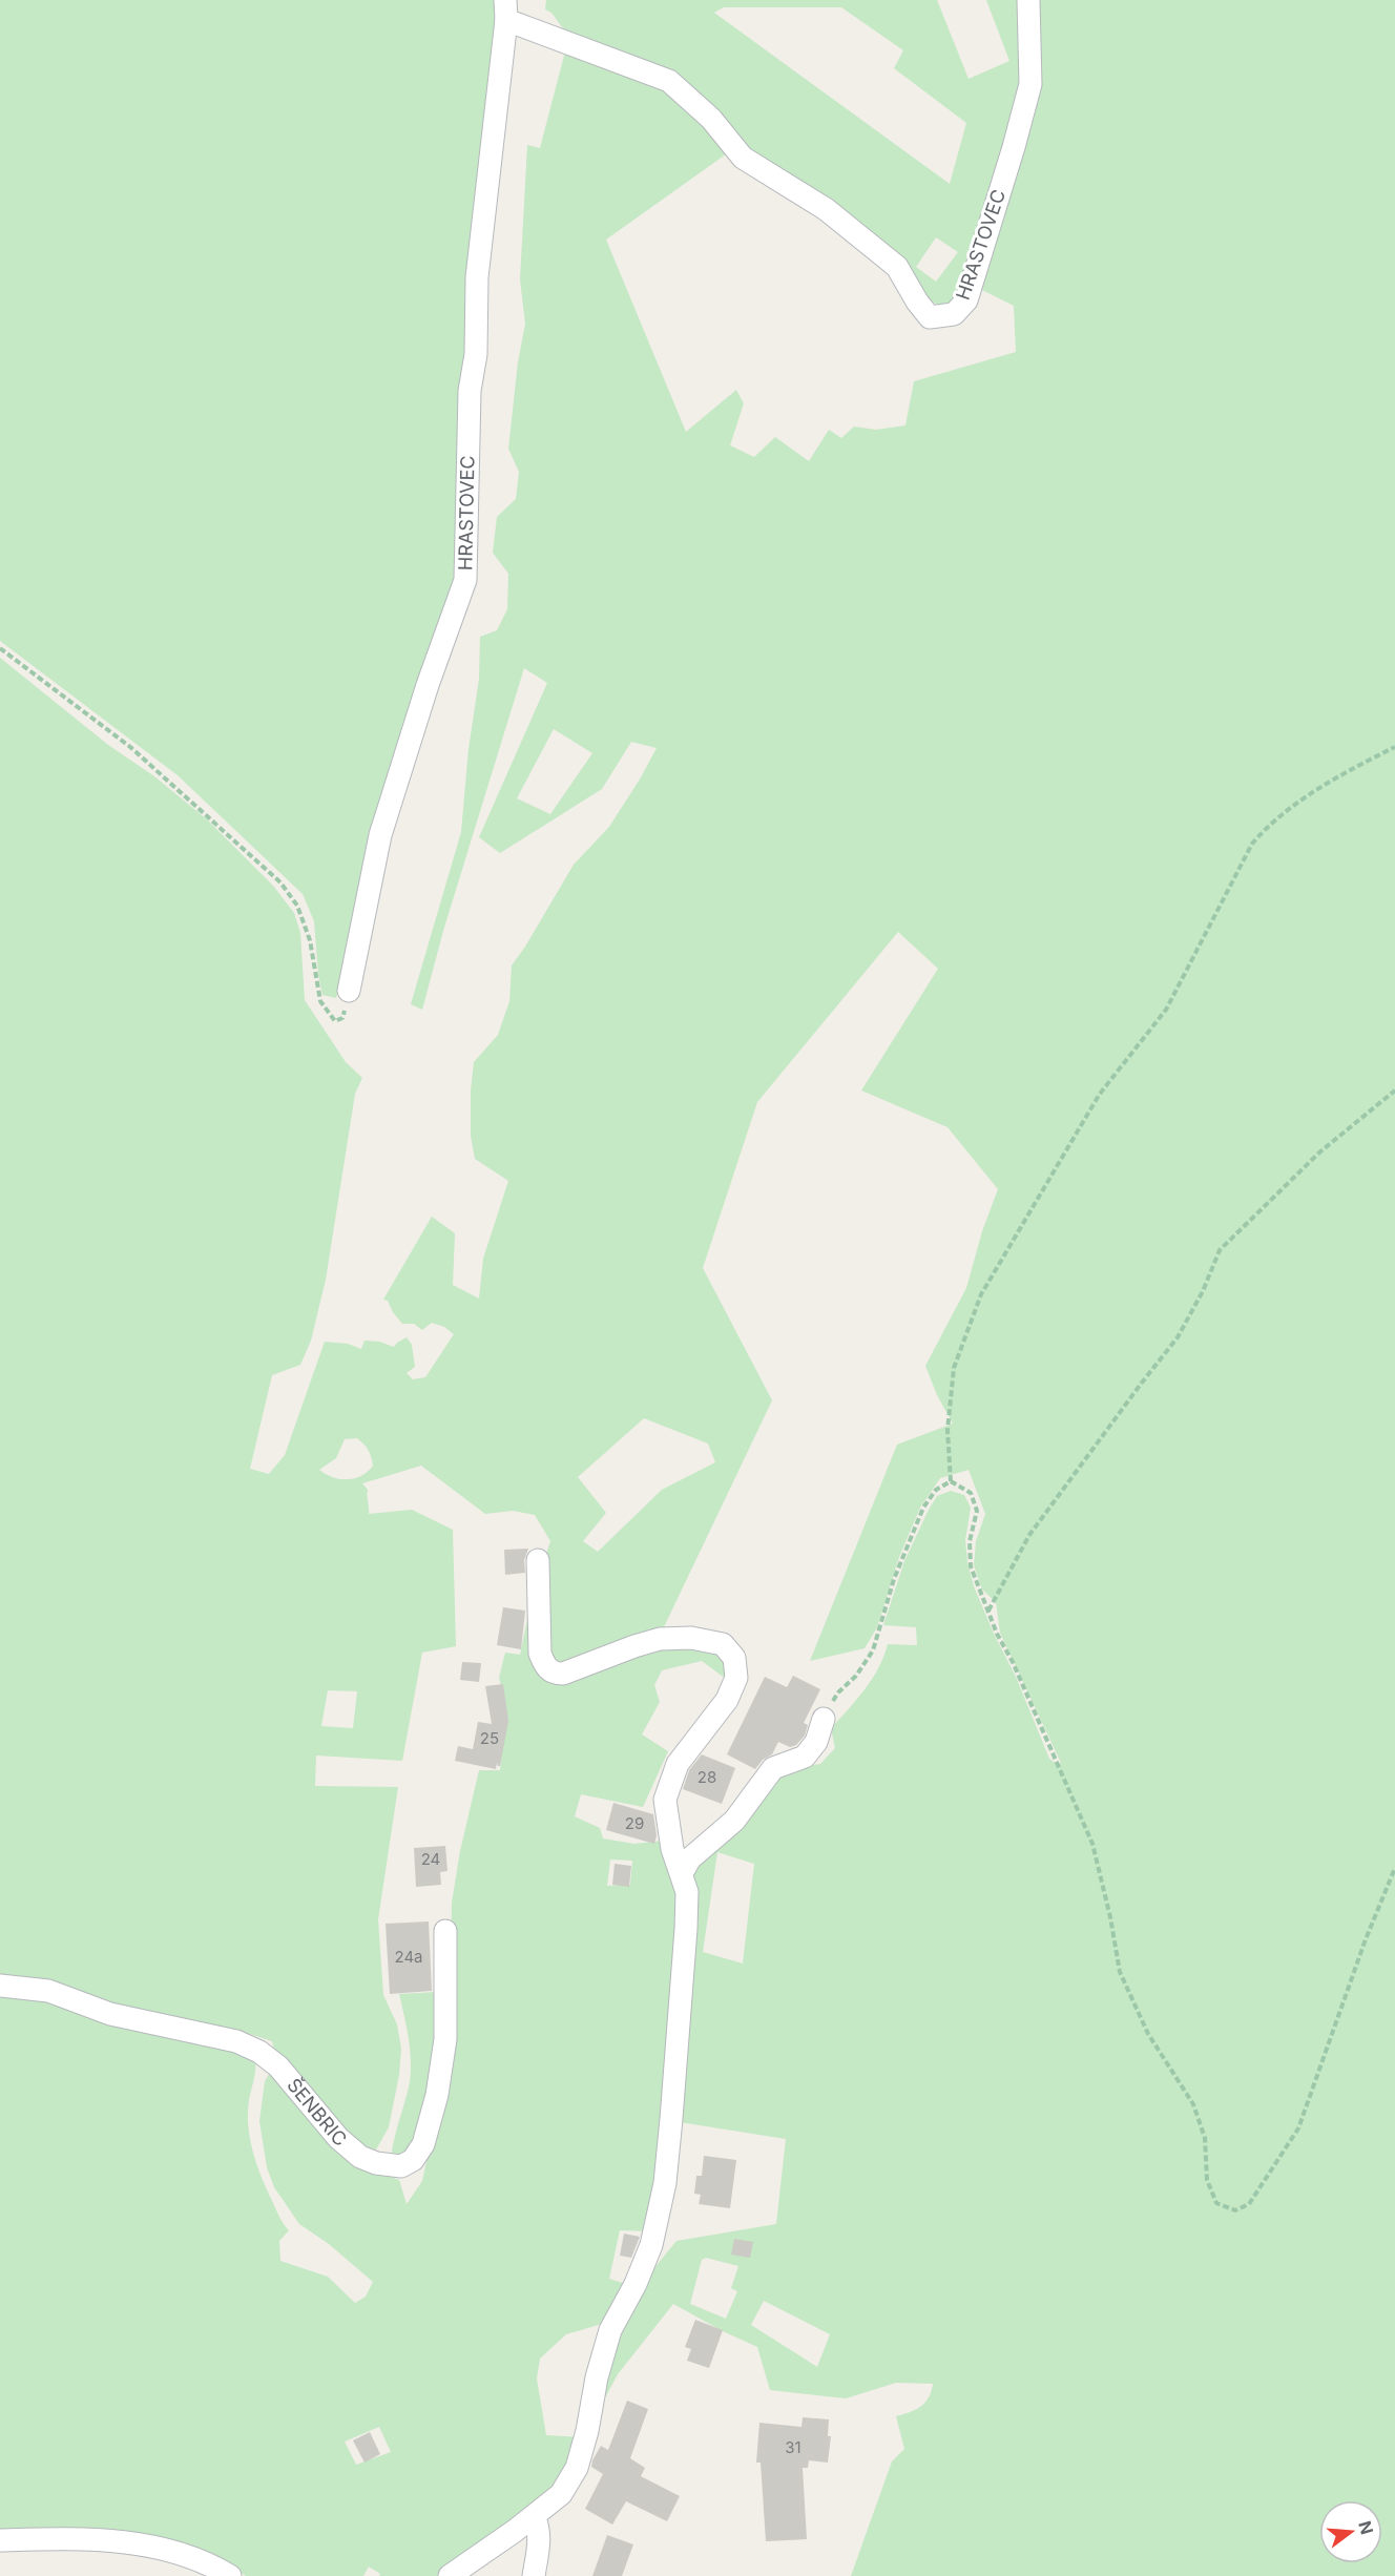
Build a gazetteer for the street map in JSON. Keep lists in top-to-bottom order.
{
  "streets": {
    "street": ["HRASTOVEC", "ŠENBRIC"]
  },
  "house_numbers": [
    "25",
    "28",
    "29",
    "24",
    "24a",
    "31"
  ],
  "north": "right"
}
